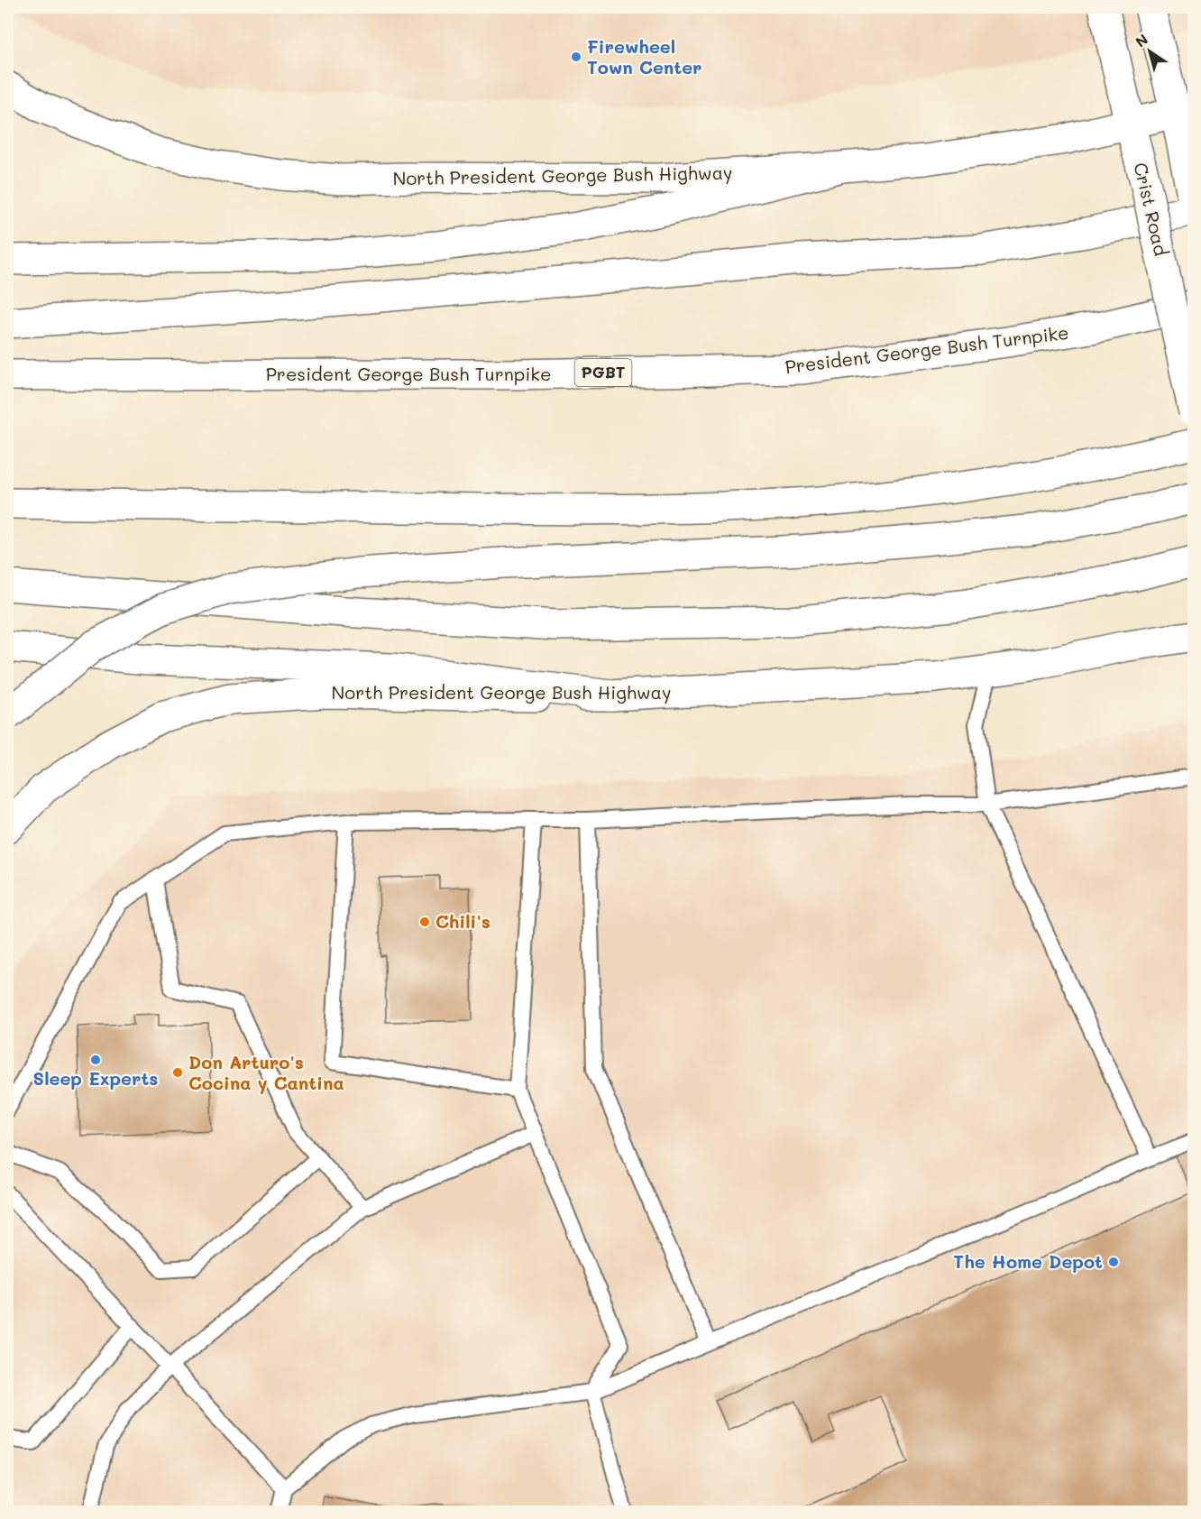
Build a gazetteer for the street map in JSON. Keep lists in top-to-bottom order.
{
  "streets": {
    "main road": [
      "North President George Bush Highway",
      "Crist Road",
      "President George Bush Turnpike",
      "PGBT"
    ]
  },
  "crossings": [
    ["North President George Bush Highway", "Crist Road"]
  ],
  "places": [
    "Firewheel Town Center",
    "Chili's",
    "Sleep Experts",
    "Don Arturo's Cocina y Cantina",
    "The Home Depot"
  ],
  "north": "top left"
}
